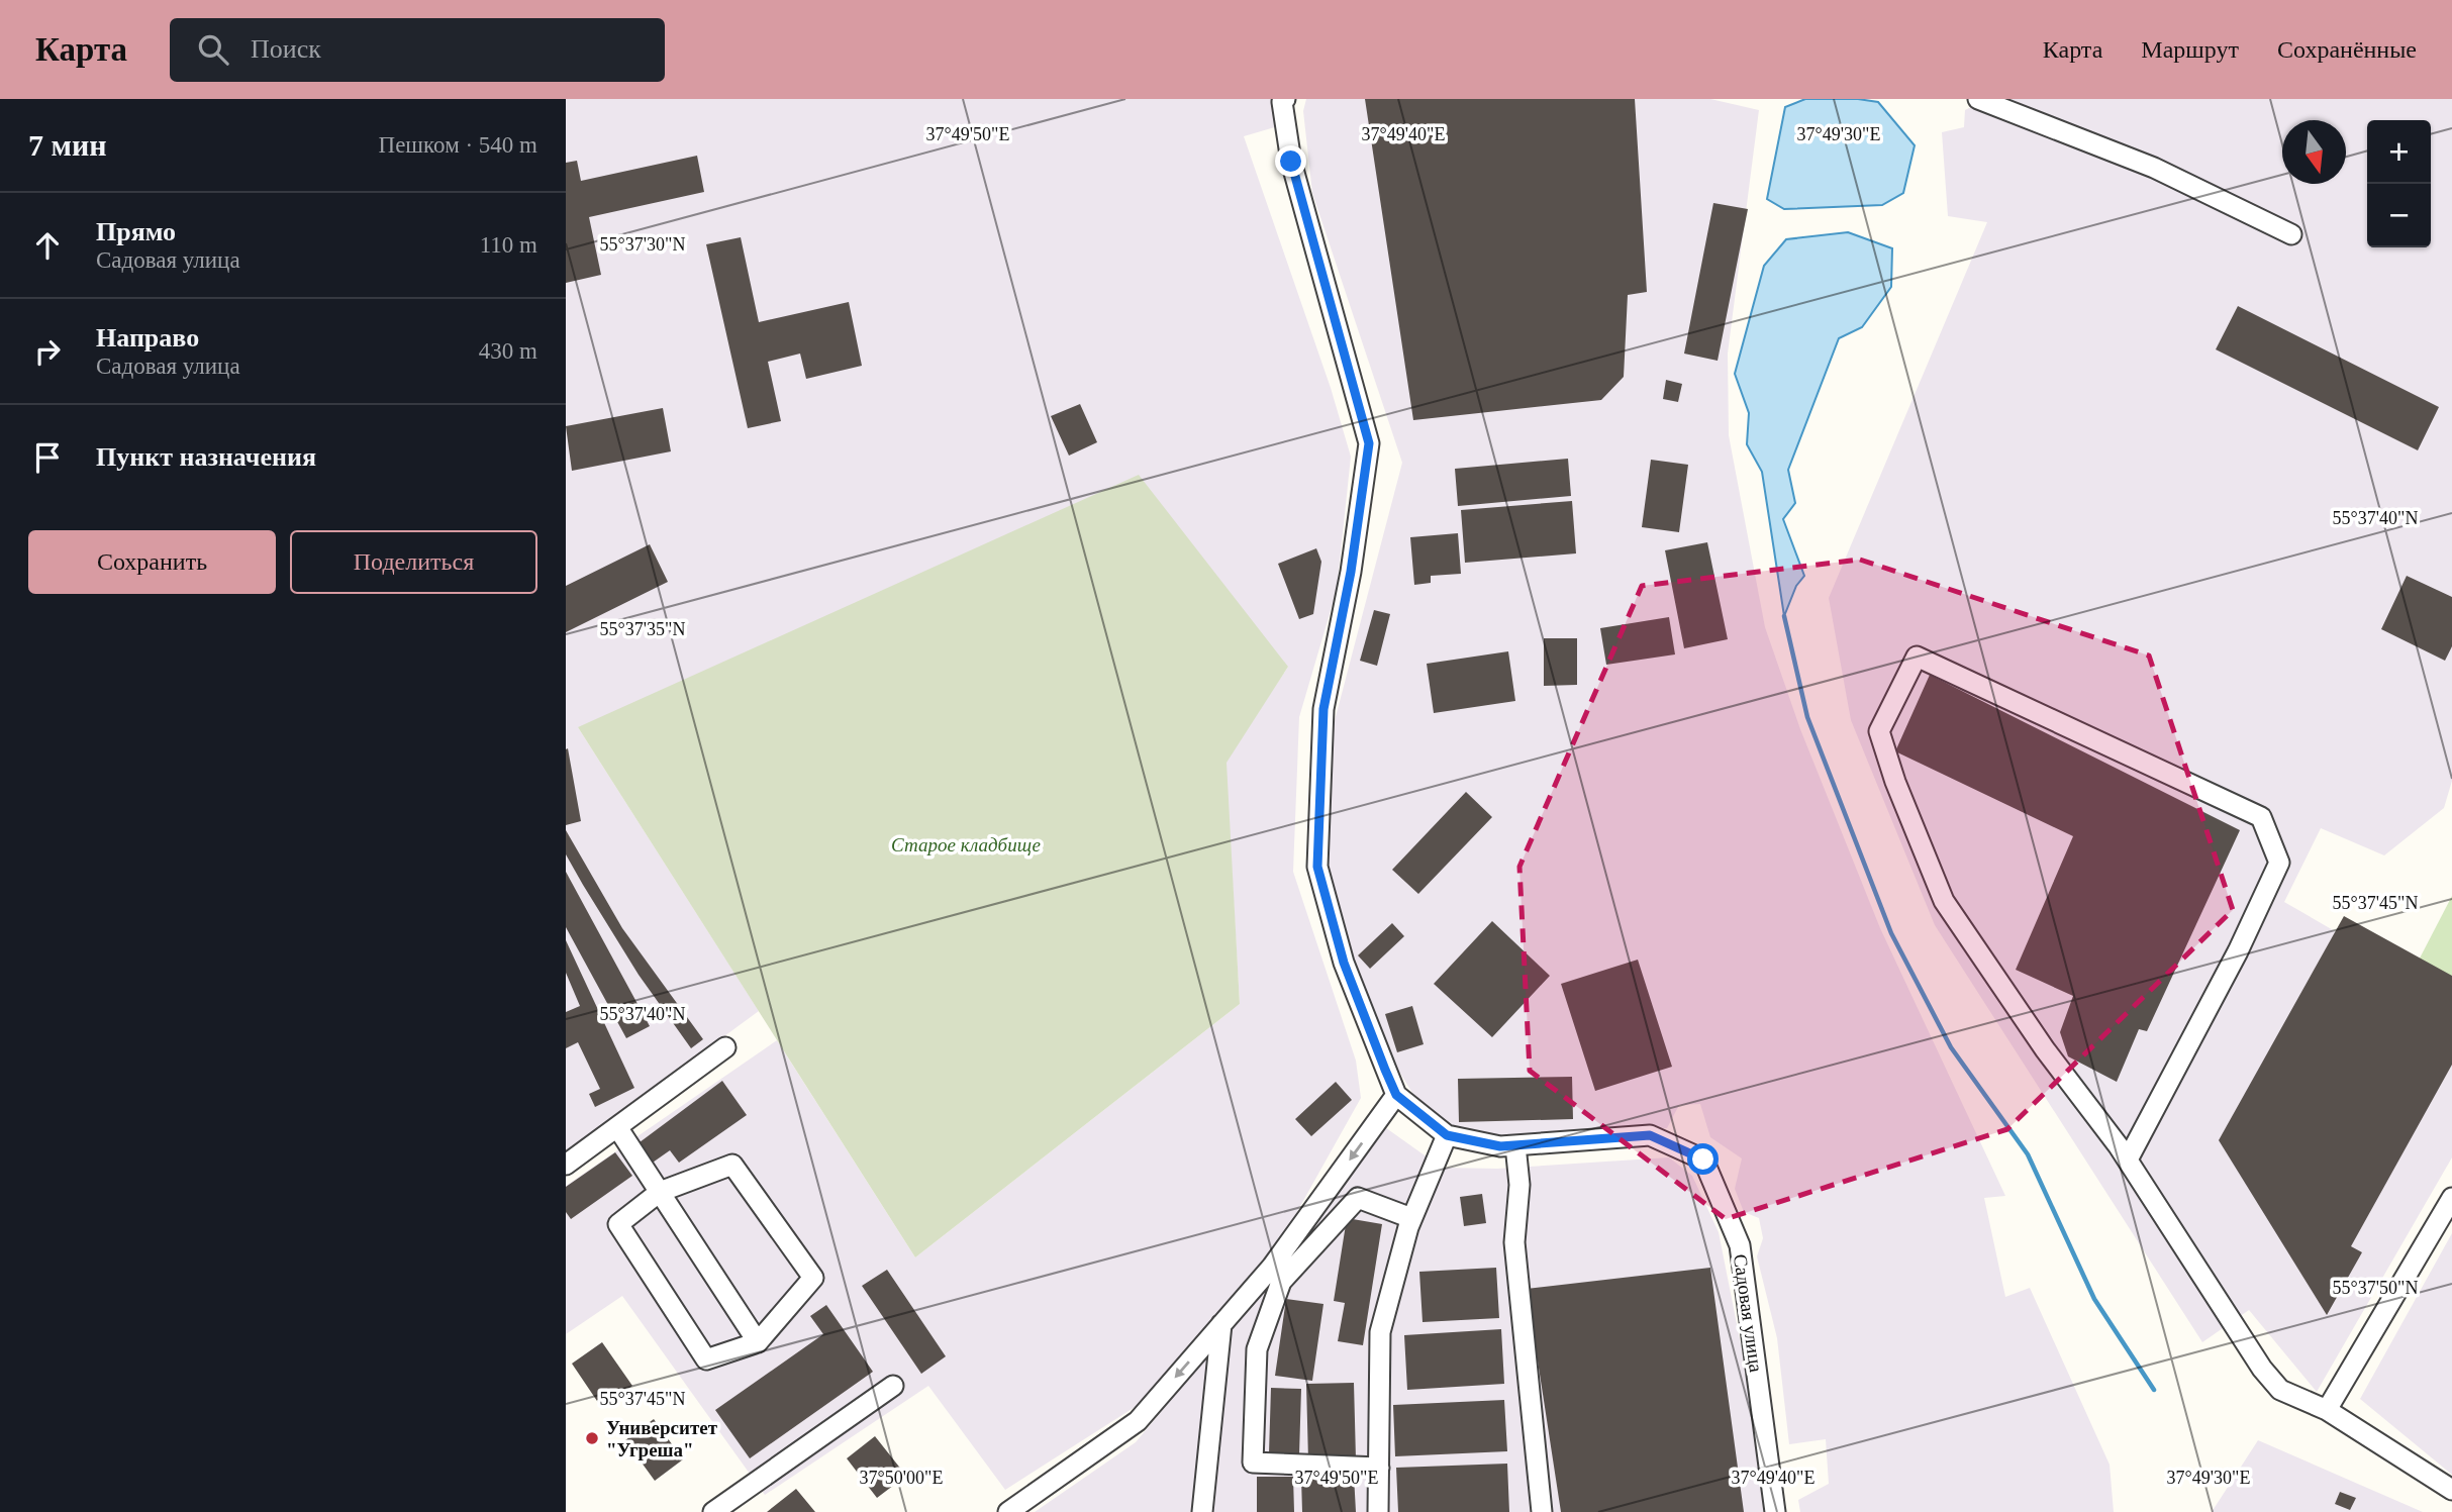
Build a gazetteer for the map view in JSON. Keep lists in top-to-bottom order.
{
  "streets": {
    "street": ["Садовая улица"]
  },
  "parks": ["Старое кладбище"],
  "places": ["Университет \"Угреша\""],
  "north": "bottom",
  "page": {
    "header": "Карта",
    "search": "Поиск",
    "nav": ["Карта", "Маршрут", "Сохранённые"],
    "heading": ["7 мин", "Пешком · 540 m"],
    "map_buttons": ["+", "−"],
    "list": [
      ["Прямо", "Садовая улица", "110 m"],
      ["Направо", "Садовая улица", "430 m"],
      "Пункт назначения"
    ],
    "buttons": ["Сохранить", "Поделиться"]
  },
  "coordinates": [
    "37°49'50\"E",
    "37°49'40\"E",
    "37°49'30\"E",
    "55°37'30\"N",
    "55°37'40\"N",
    "55°37'35\"N",
    "55°37'45\"N",
    "55°37'50\"N",
    "37°50'00\"E"
  ]
}
